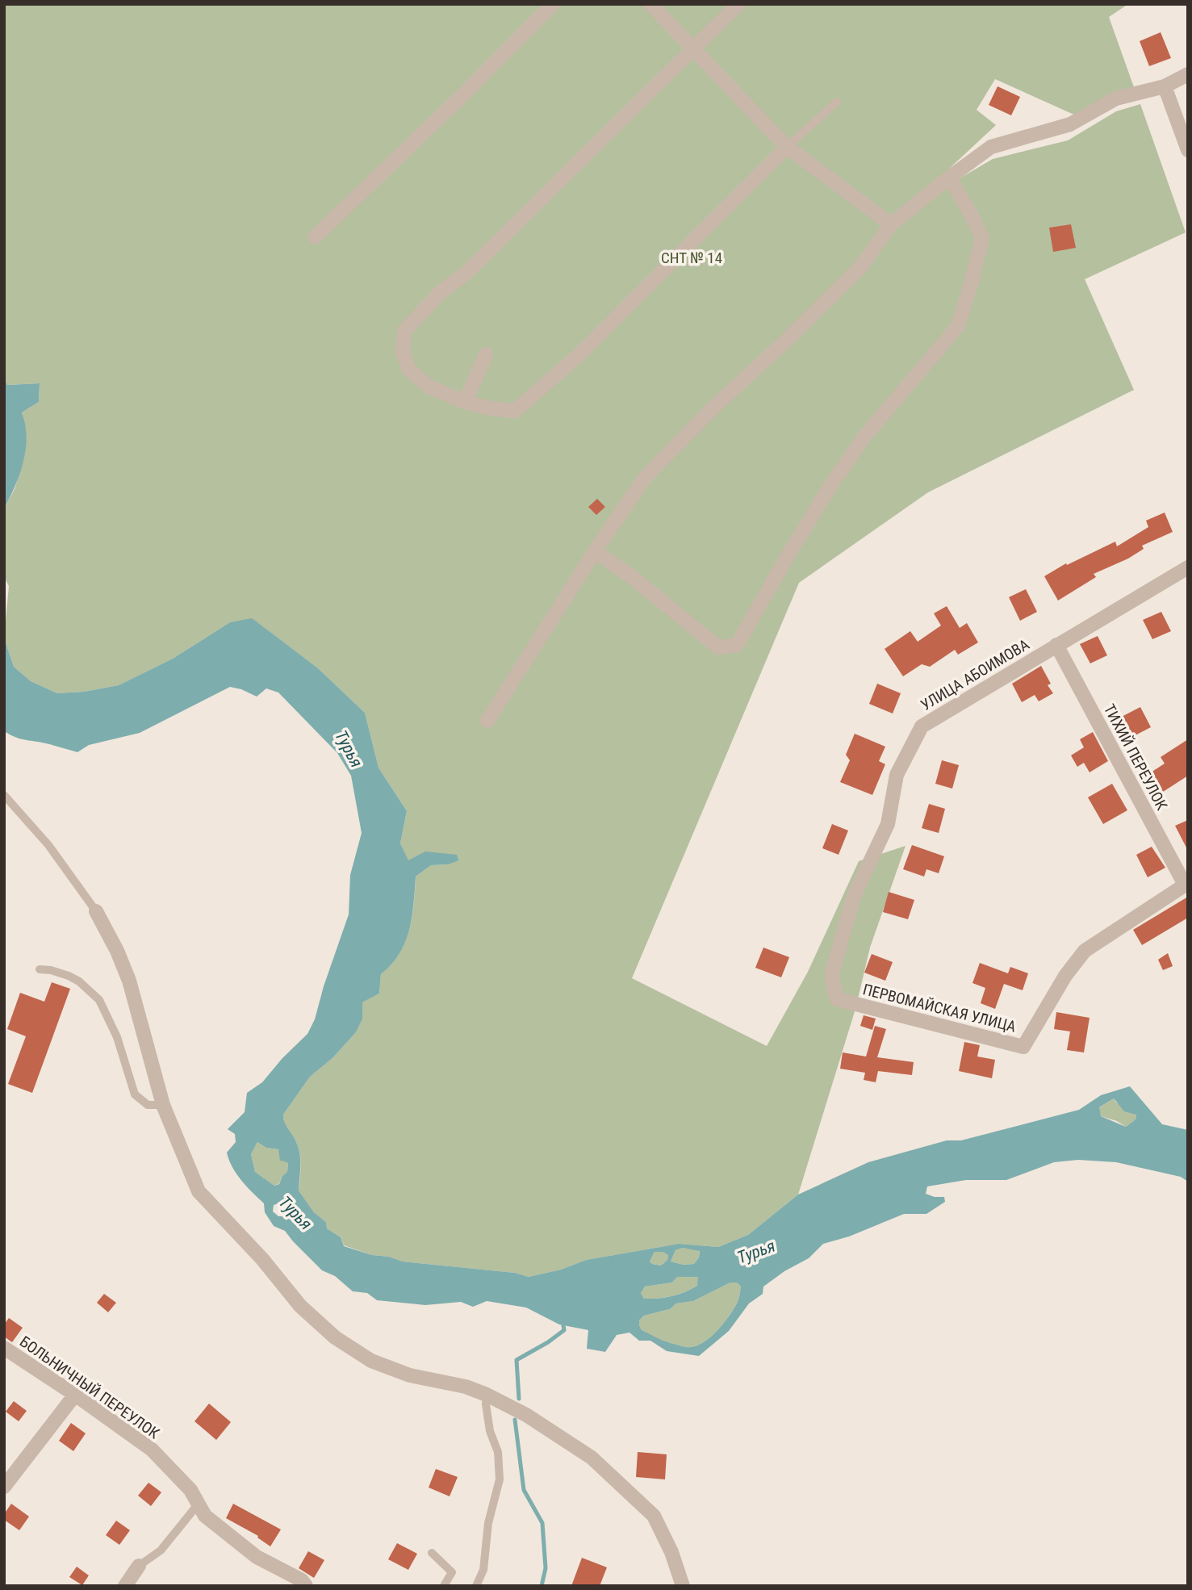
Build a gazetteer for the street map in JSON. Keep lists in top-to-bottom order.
{
  "streets": {
    "street": [
      "УЛИЦА АБОИМОВА",
      "ТИХИЙ ПЕРЕУЛОК",
      "ПЕРВОМАЙСКАЯ УЛИЦА",
      "БОЛЬНИЧНЫЙ ПЕРЕУЛОК"
    ]
  },
  "crossings": [
    ["УЛИЦА АБОИМОВА", "ТИХИЙ ПЕРЕУЛОК"],
    ["УЛИЦА АБОИМОВА", "ПЕРВОМАЙСКАЯ УЛИЦА"],
    ["ТИХИЙ ПЕРЕУЛОК", "ПЕРВОМАЙСКАЯ УЛИЦА"]
  ],
  "water": ["Турья"],
  "parks": ["СНТ № 14"]
}
